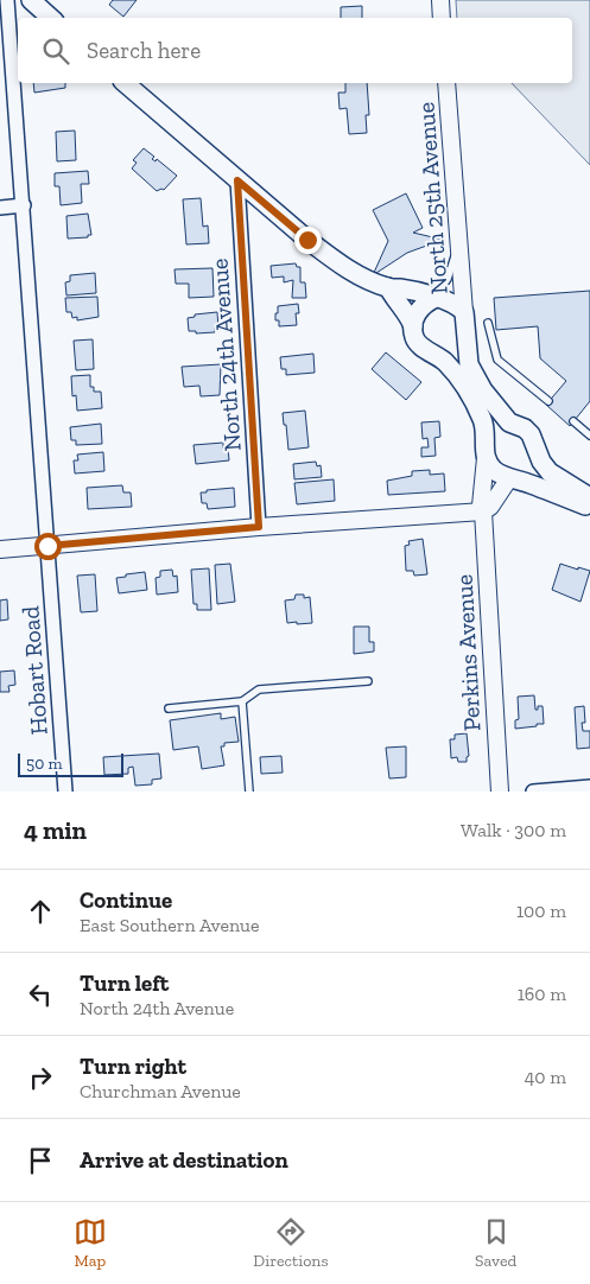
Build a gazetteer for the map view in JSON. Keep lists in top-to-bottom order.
{
  "streets": {
    "street": [
      "North 25th Avenue",
      "North 24th Avenue",
      "Perkins Avenue",
      "Hobart Road"
    ]
  },
  "scale_bar": "50 m",
  "page": {
    "search": "Search here",
    "scale": "50 m",
    "heading": ["4 min", "Walk · 300 m"],
    "list": [
      ["Continue", "East Southern Avenue", "100 m"],
      ["Turn left", "North 24th Avenue", "160 m"],
      ["Turn right", "Churchman Avenue", "40 m"],
      "Arrive at destination"
    ],
    "nav": ["Map", "Directions", "Saved"]
  }
}
